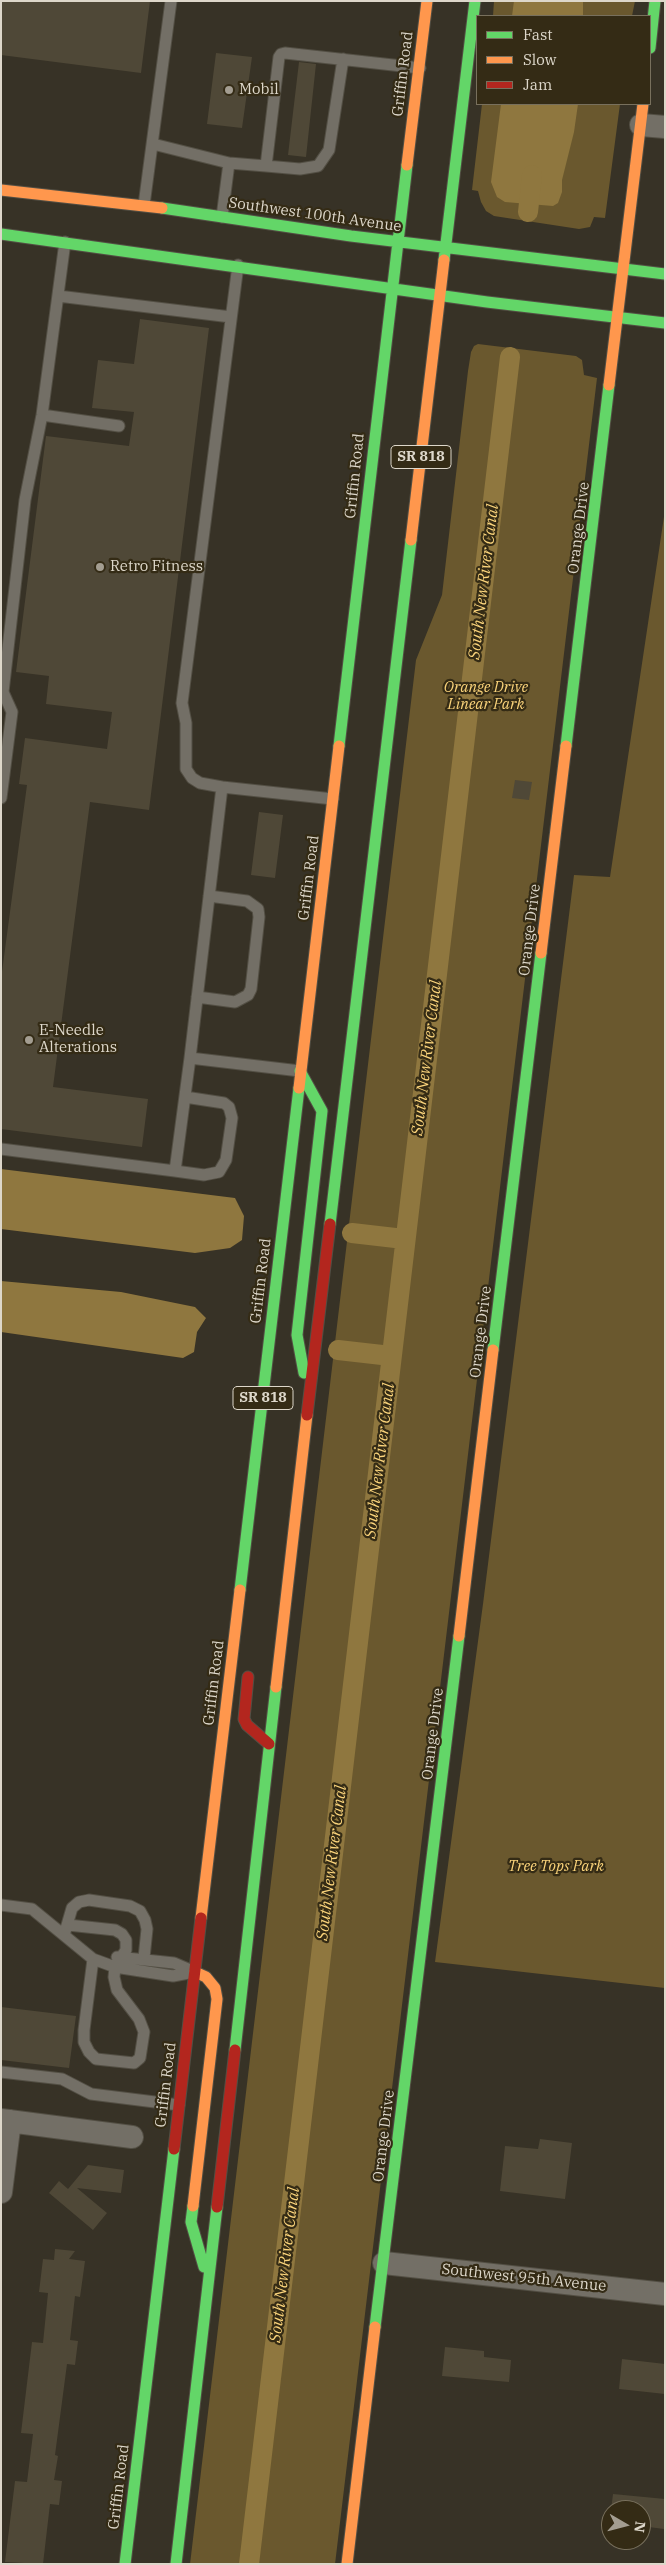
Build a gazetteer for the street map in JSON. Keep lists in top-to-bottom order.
{
  "streets": {
    "main road": [
      "Griffin Road",
      "Southwest 100th Avenue",
      "SR 818",
      "Orange Drive"
    ],
    "street": ["Southwest 95th Avenue"]
  },
  "crossings": [
    ["Griffin Road", "Southwest 100th Avenue"],
    ["Southwest 100th Avenue", "SR 818"],
    ["Southwest 100th Avenue", "Orange Drive"],
    ["Orange Drive", "Southwest 95th Avenue"]
  ],
  "water": ["South New River Canal"],
  "parks": ["Orange Drive Linear Park", "Tree Tops Park"],
  "places": ["Mobil", "Retro Fitness", "E-Needle Alterations"],
  "legend": ["Fast", "Slow", "Jam"],
  "north": "right"
}
